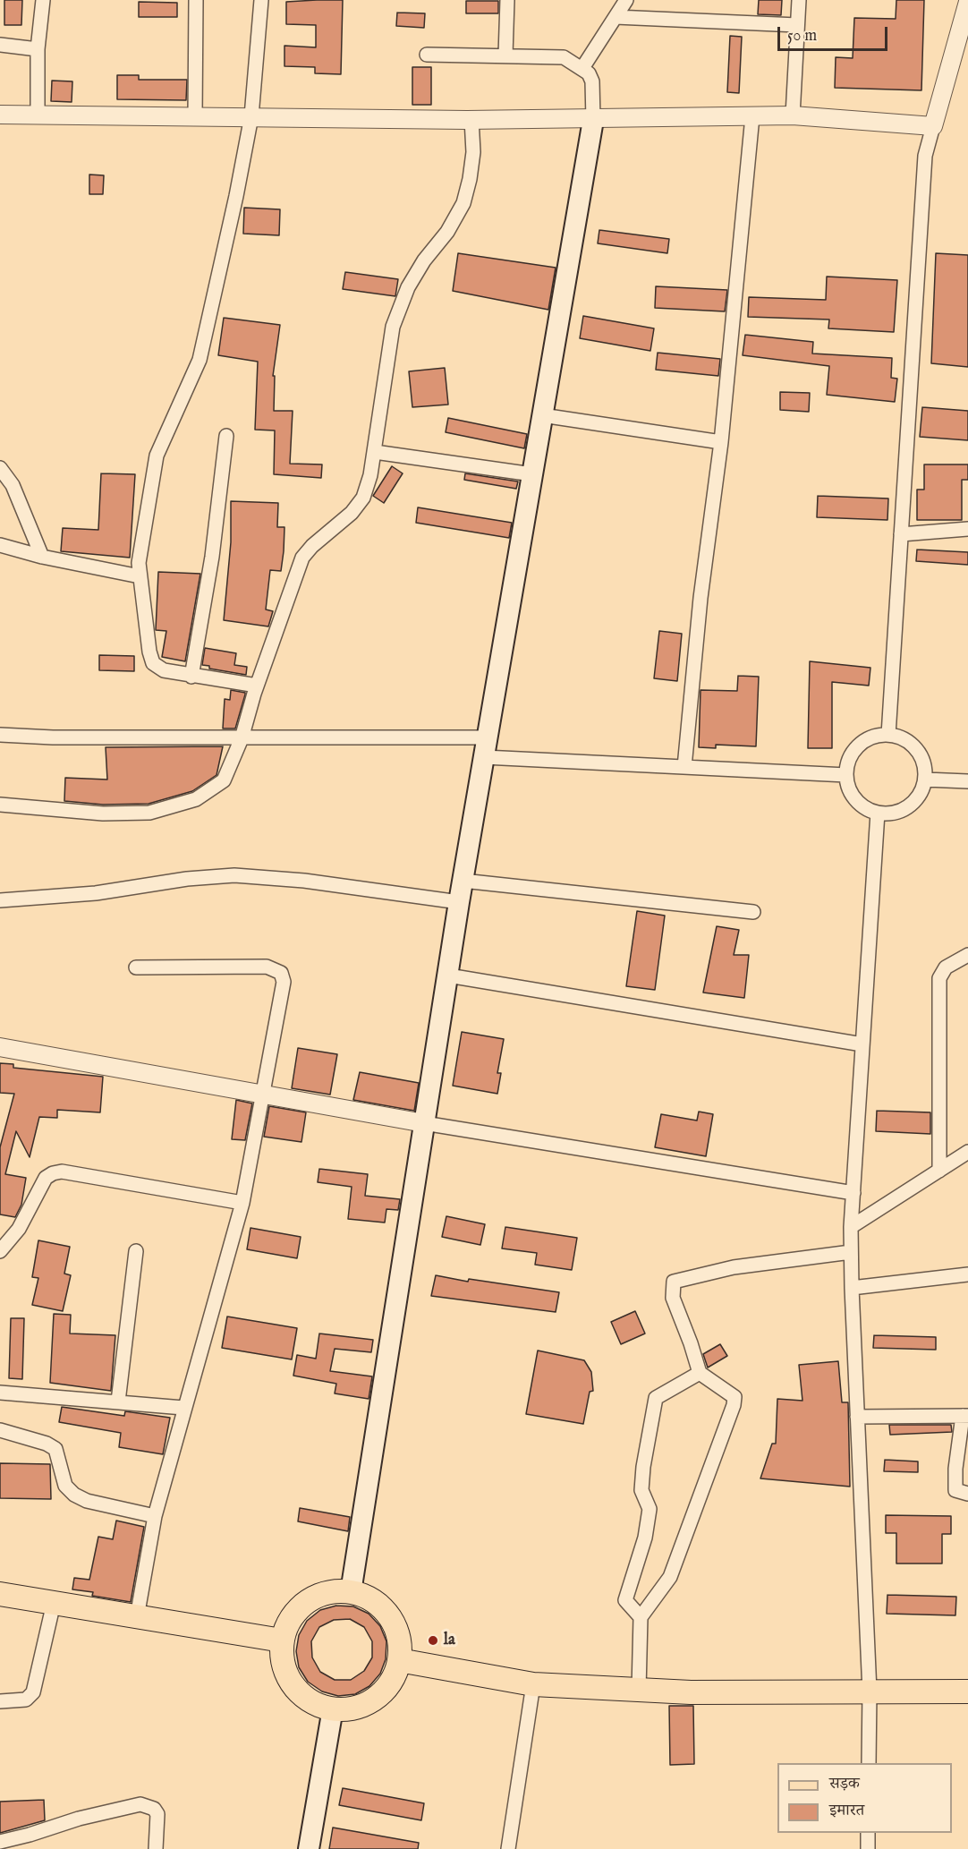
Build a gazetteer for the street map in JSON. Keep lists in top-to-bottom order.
{
  "places": ["la"],
  "legend": ["सड़क", "इमारत"],
  "scale_bar": "50 m"
}
